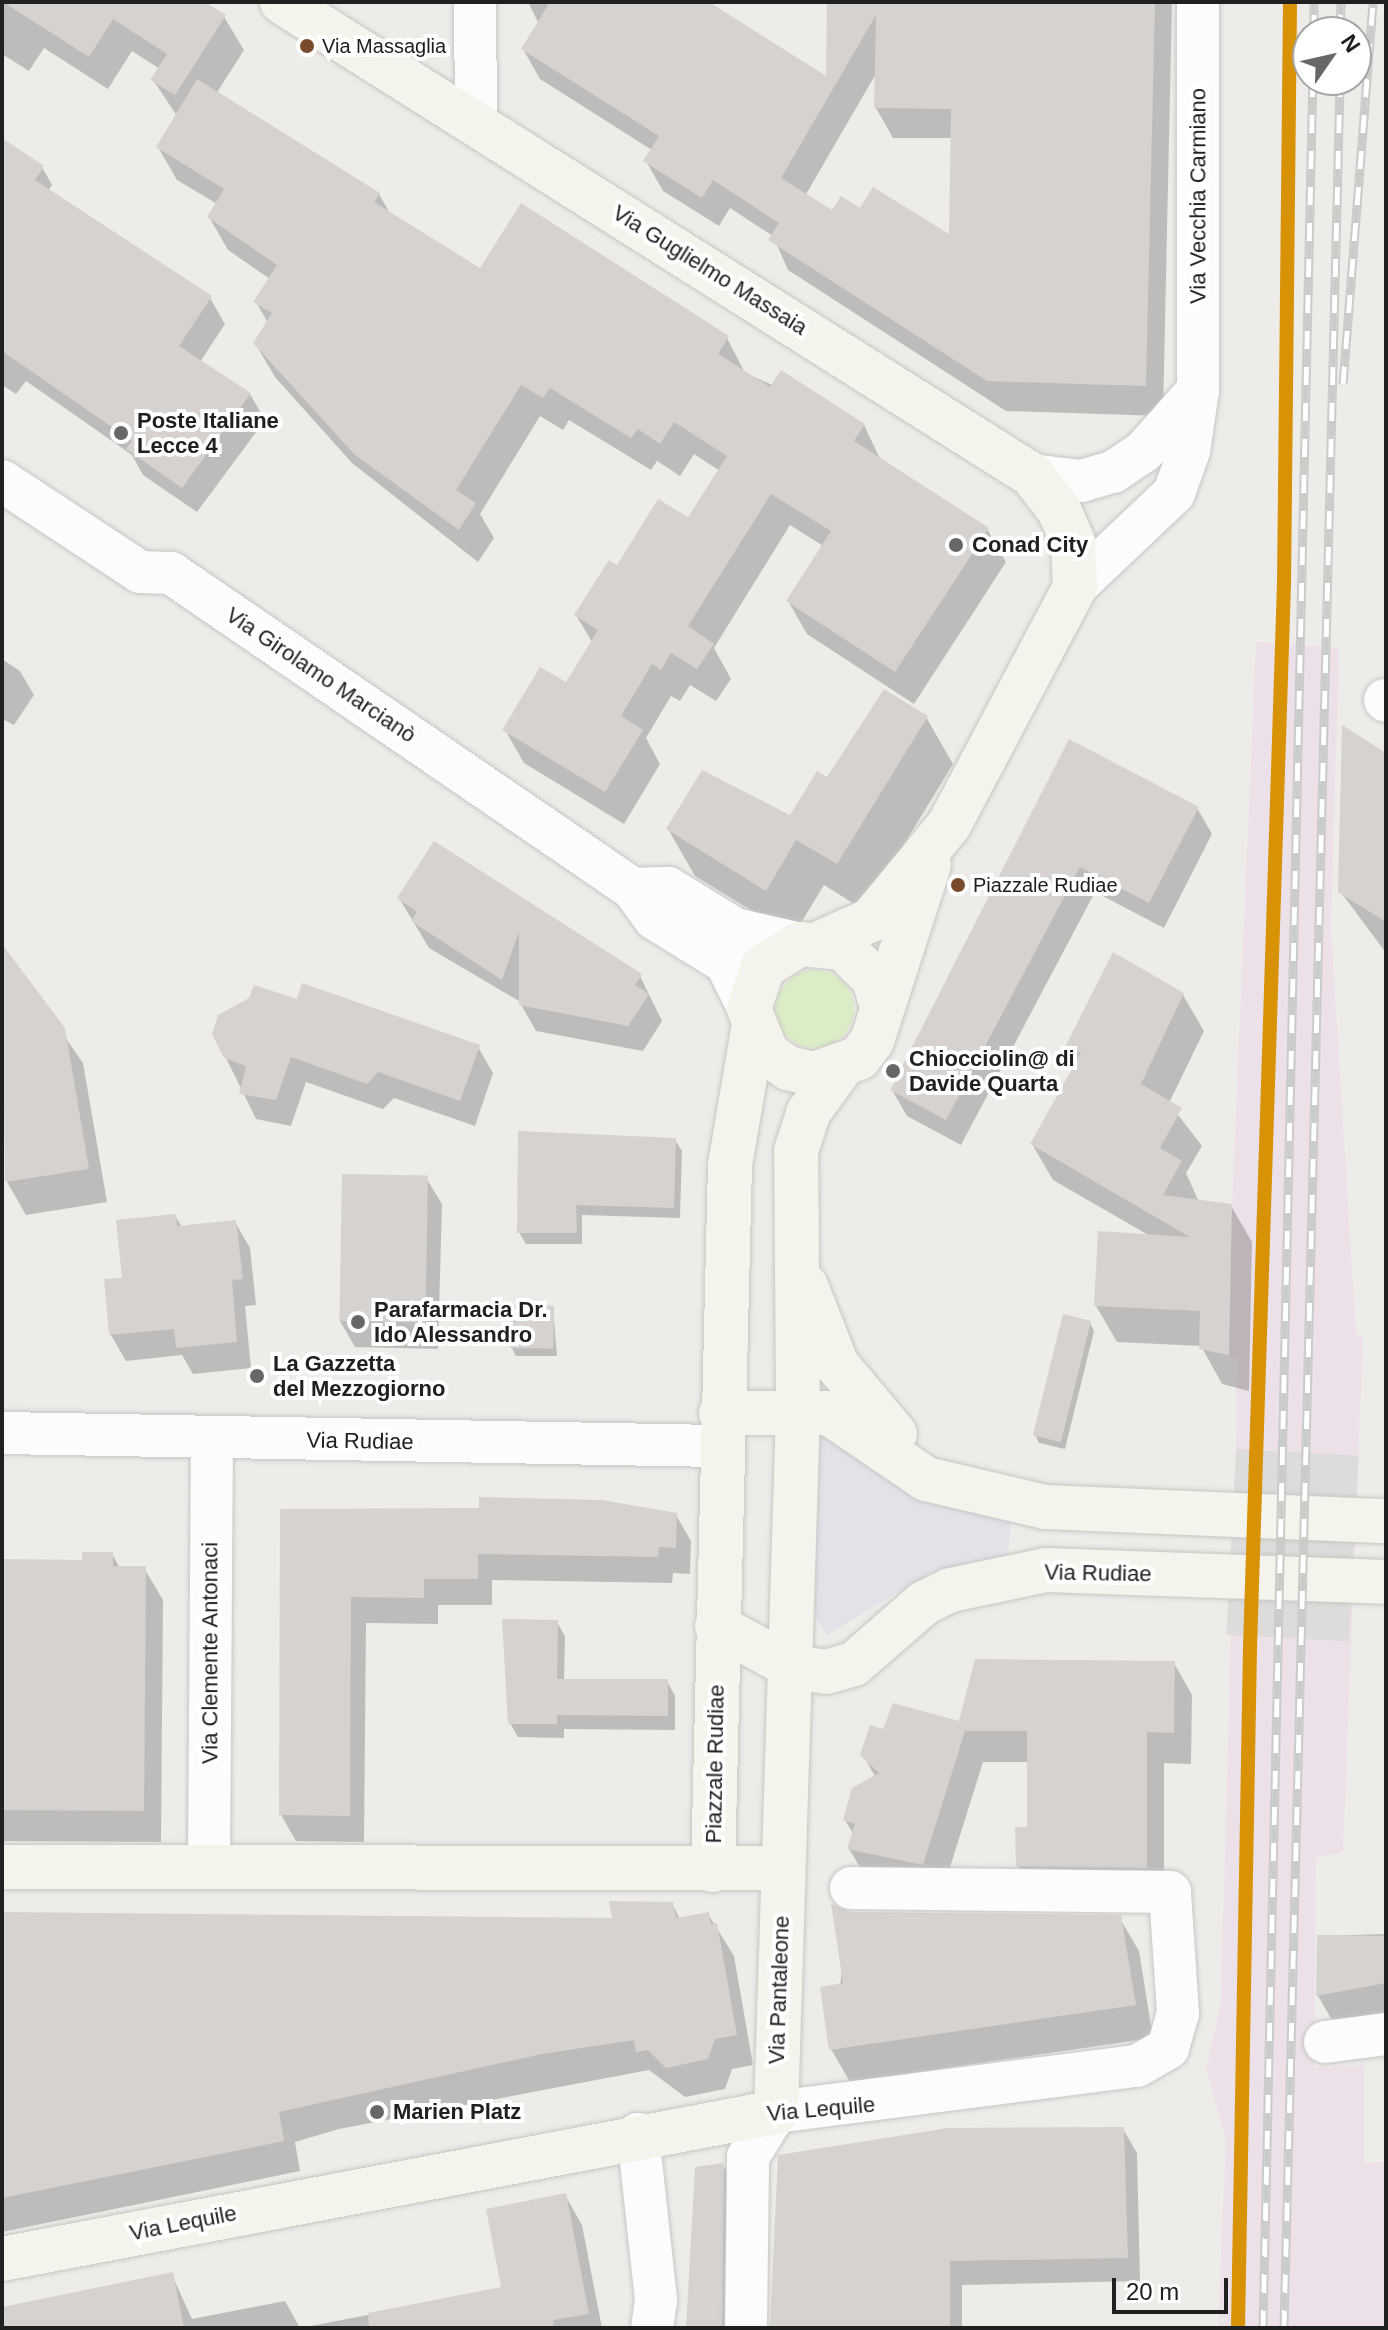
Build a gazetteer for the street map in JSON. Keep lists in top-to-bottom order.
{
  "streets": {
    "main road": [
      "Via Guglielmo Massaia",
      "Via Rudiae",
      "Piazzale Rudiae",
      "Via Pantaleone",
      "Via Lequile"
    ],
    "street": ["Via Vecchia Carmiano", "Via Girolamo Marcianò", "Via Clemente Antonaci"]
  },
  "crossings": [
    ["Via Vecchia Carmiano", "Via Guglielmo Massaia"],
    ["Via Vecchia Carmiano", "Piazzale Rudiae"],
    ["Via Guglielmo Massaia", "Piazzale Rudiae"],
    ["Via Girolamo Marcianò", "Piazzale Rudiae"],
    ["Via Rudiae", "Via Clemente Antonaci"],
    ["Via Rudiae", "Piazzale Rudiae"],
    ["Piazzale Rudiae", "Via Pantaleone"],
    ["Via Pantaleone", "Via Lequile"]
  ],
  "places": [
    "Via Massaglia",
    "Poste Italiane Lecce 4",
    "Conad City",
    "Piazzale Rudiae",
    "Chiocciolin@ di Davide Quarta",
    "Parafarmacia Dr. Ido Alessandro",
    "La Gazzetta del Mezzogiorno",
    "Marien Platz"
  ],
  "scale_bar": "20 m",
  "north": "top right"
}
